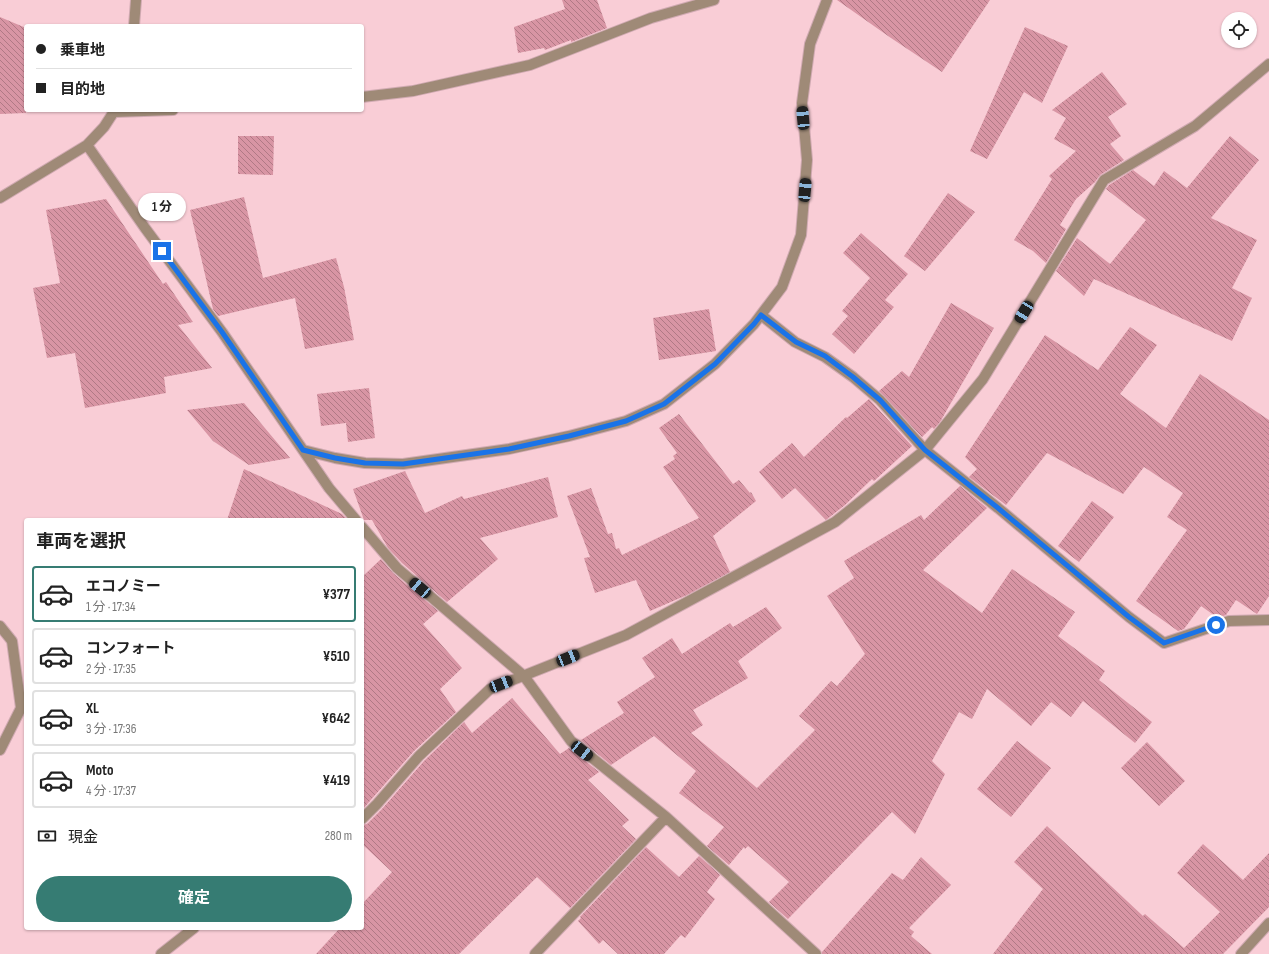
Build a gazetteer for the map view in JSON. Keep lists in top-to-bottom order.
{
  "page": {
    "banner": ["乗車地", "目的地"],
    "bubble": "1 分",
    "heading": "車両を選択",
    "list": [
      {
        "name": "エコノミー",
        "note": "1 分 · 17:34",
        "value": "¥377"
      },
      {
        "name": "コンフォート",
        "note": "2 分 · 17:35",
        "value": "¥510"
      },
      {
        "name": "XL",
        "note": "3 分 · 17:36",
        "value": "¥642"
      },
      {
        "name": "Moto",
        "note": "4 分 · 17:37",
        "value": "¥419"
      }
    ],
    "pay": ["現金", "280 m"],
    "buttons": "確定"
  }
}
